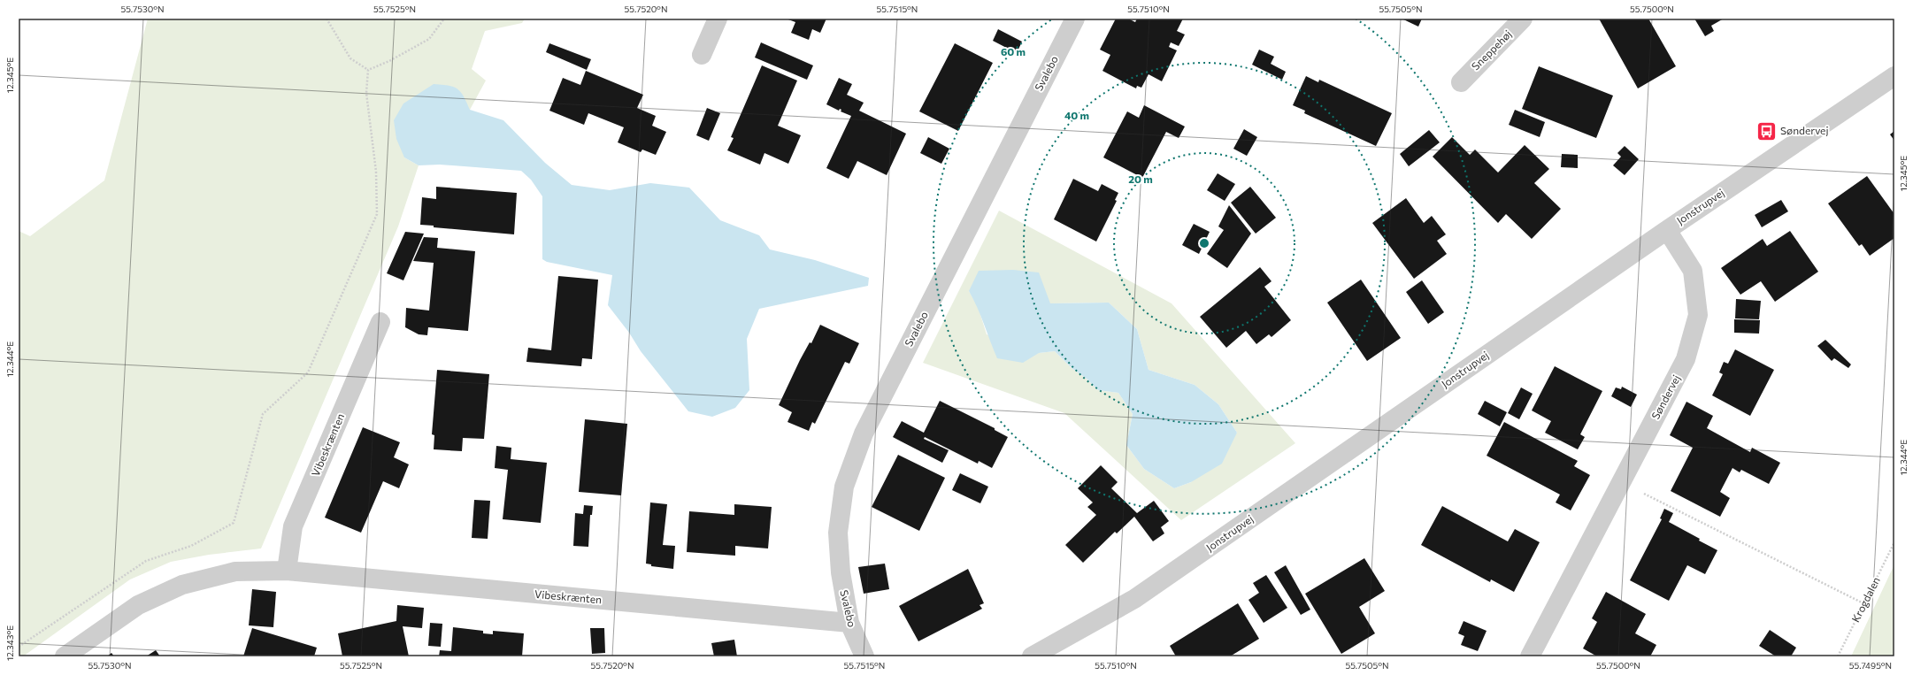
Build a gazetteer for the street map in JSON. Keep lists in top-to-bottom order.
{
  "streets": {
    "street": [
      "Sneppehøj",
      "Svalebo",
      "Jonstrupvej",
      "Søndervej",
      "Vibeskrænten"
    ],
    "path": ["Krogdalen"]
  },
  "crossings": [
    ["Svalebo", "Vibeskrænten"],
    ["Jonstrupvej", "Søndervej"]
  ],
  "places": {
    "bus stop": ["Søndervej"]
  },
  "coordinates": [
    "55.7530°N",
    "55.7525°N",
    "55.7520°N",
    "55.7515°N",
    "55.7510°N",
    "55.7505°N",
    "55.7500°N",
    "12.345°E",
    "12.344°E",
    "12.343°E",
    "55.7495°N"
  ],
  "rings": ["60 m", "40 m", "20 m"]
}
